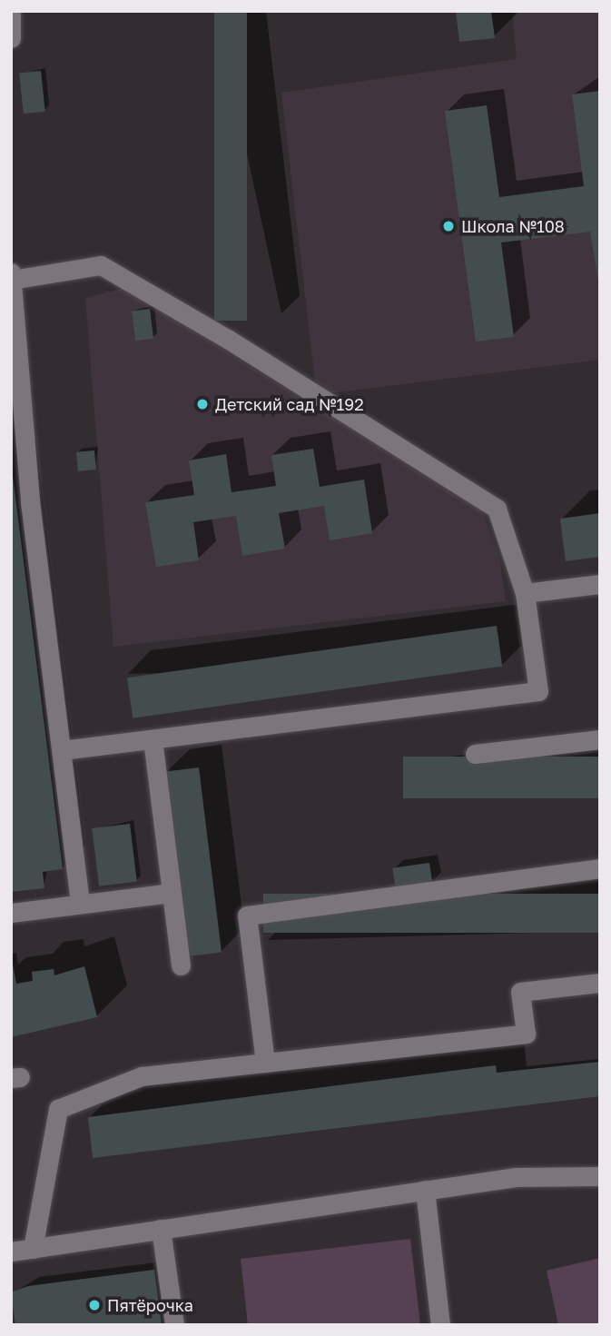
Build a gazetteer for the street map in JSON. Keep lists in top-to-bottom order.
{
  "places": ["Школа №108", "Детский сад №192", "Пятёрочка"]
}
